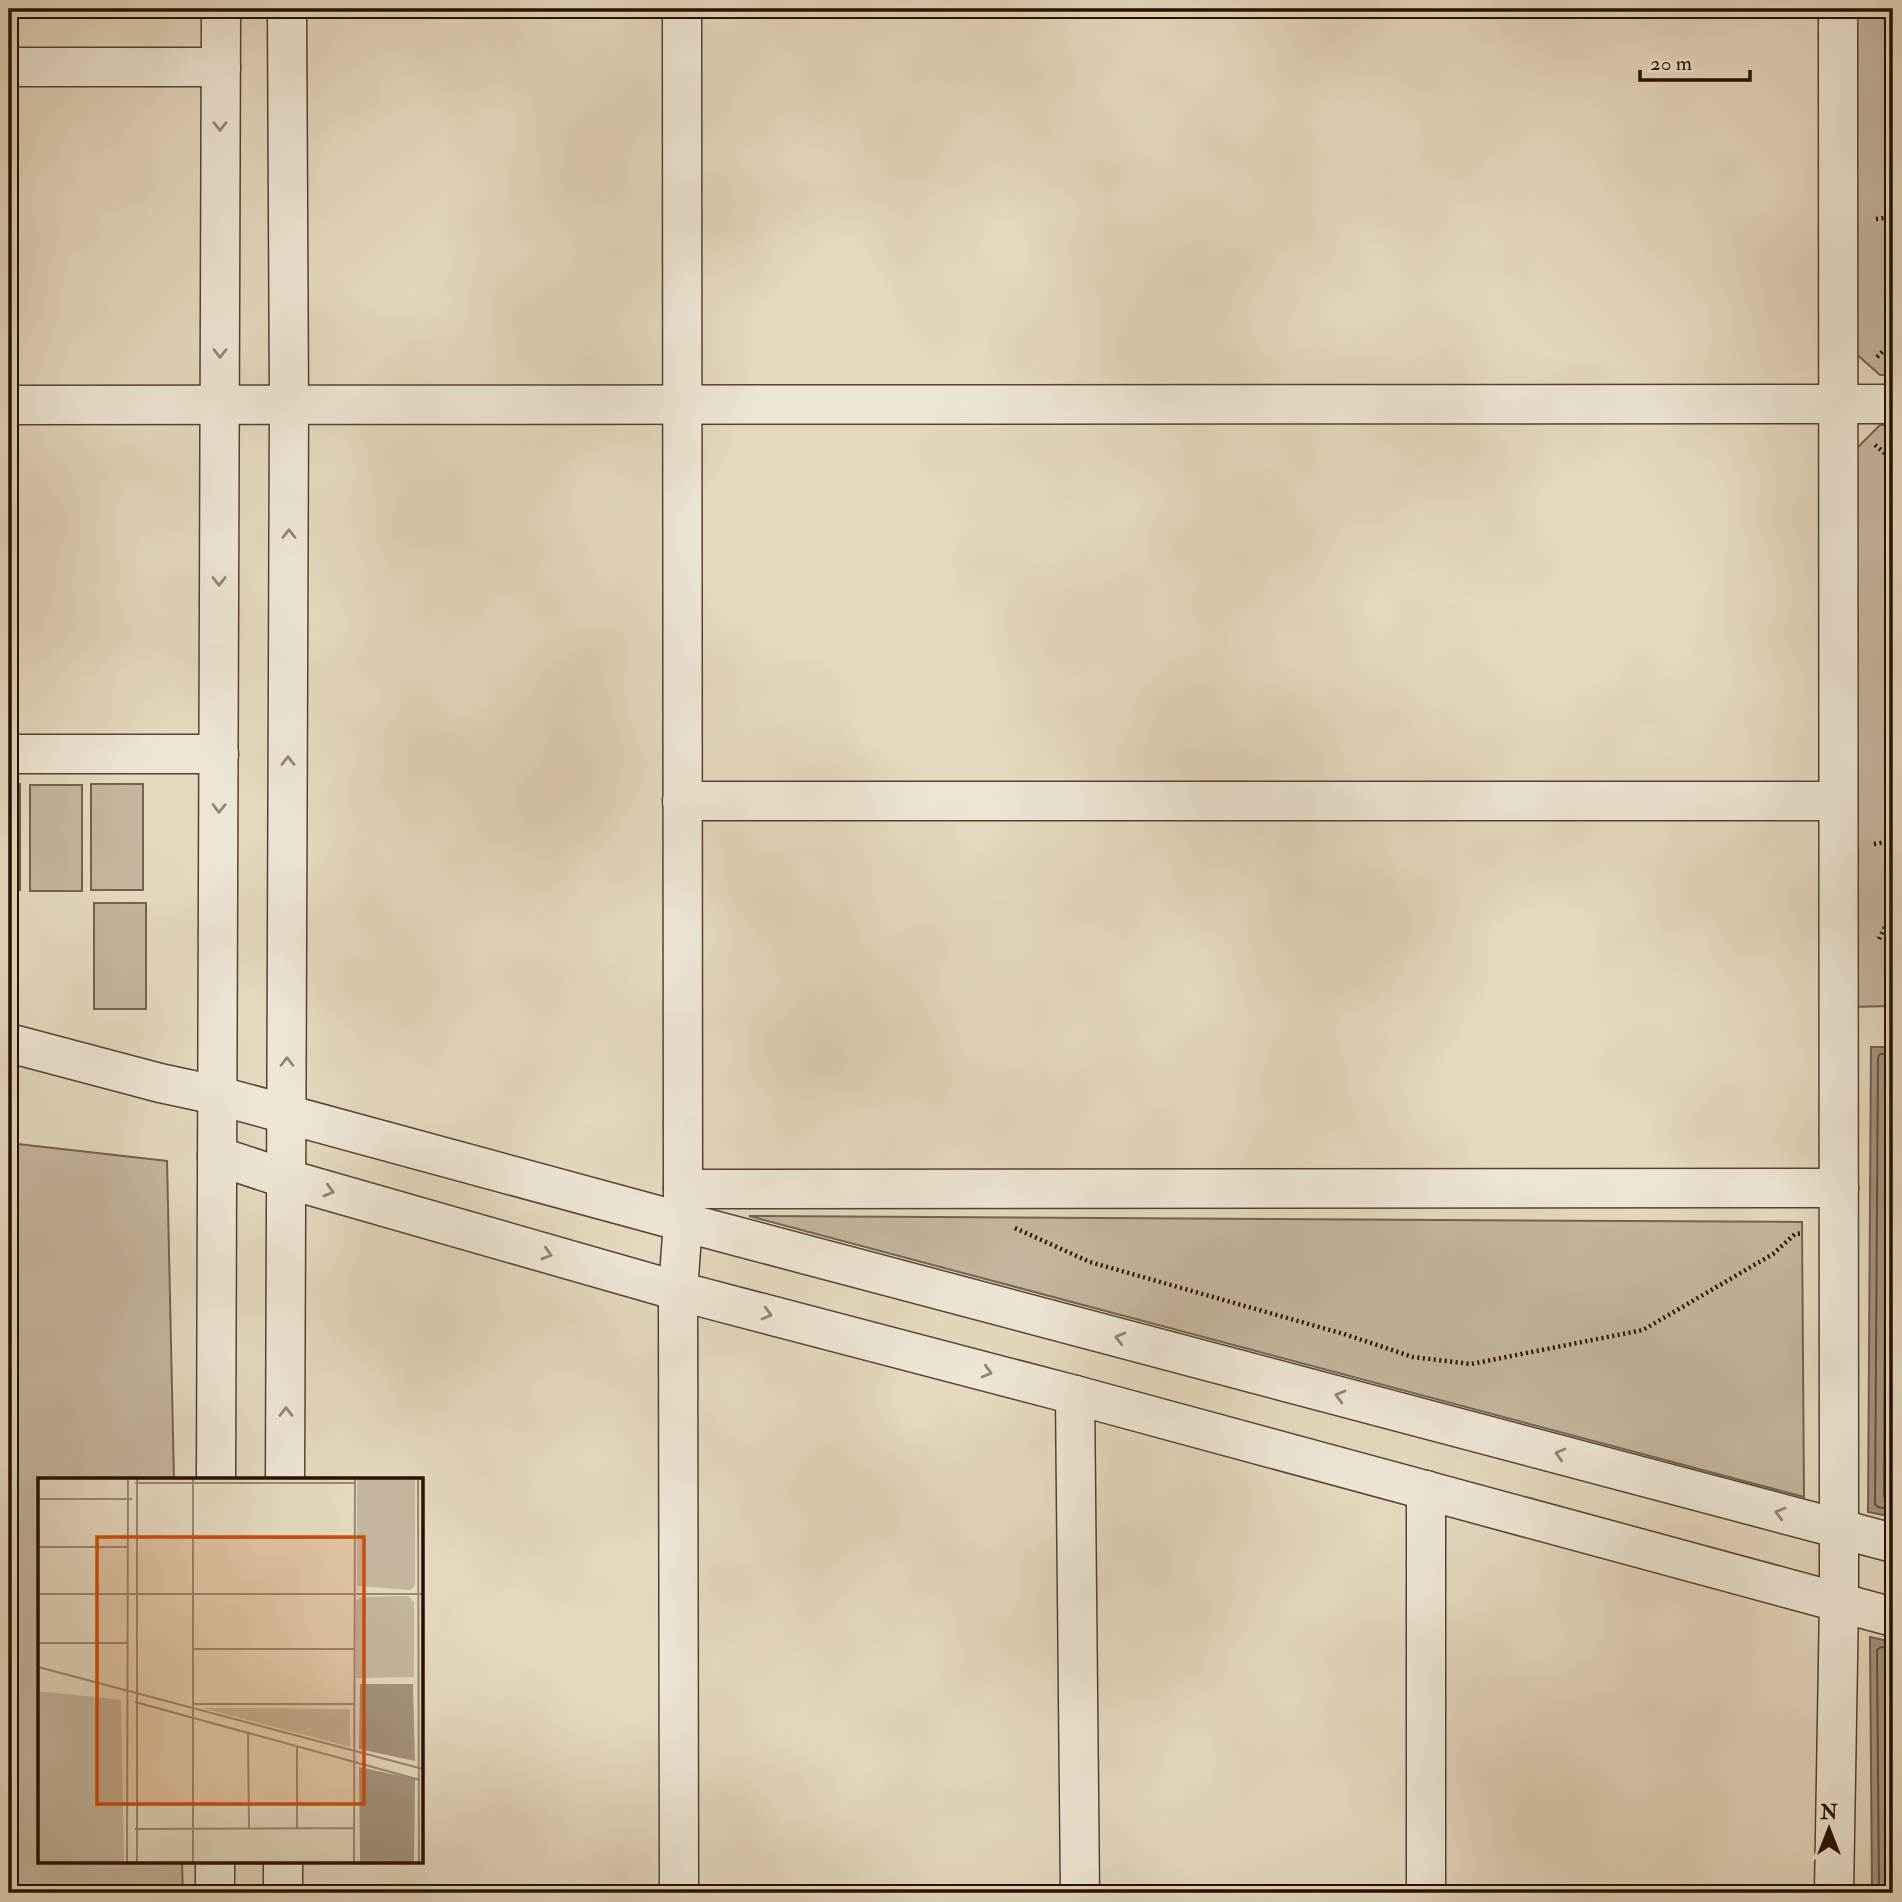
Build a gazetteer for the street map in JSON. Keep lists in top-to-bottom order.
{
  "scale_bar": "20 m",
  "north": "top"
}
